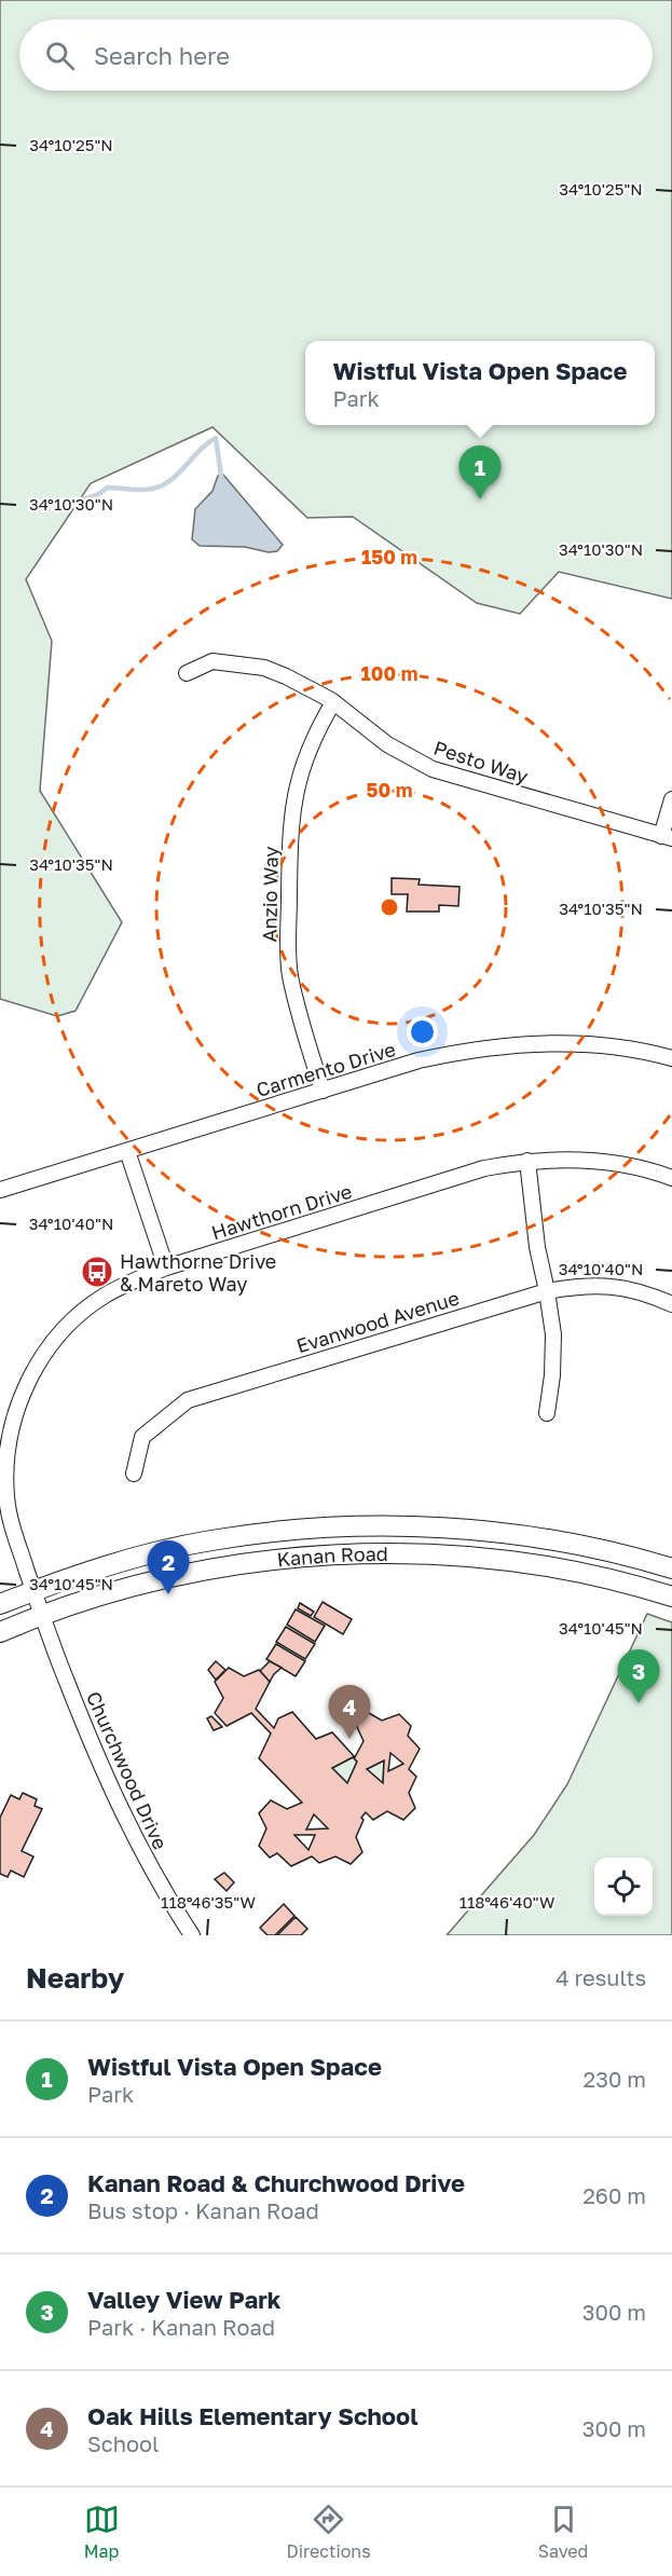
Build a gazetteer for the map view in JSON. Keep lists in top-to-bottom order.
{
  "streets": {
    "main road": ["Kanan Road"],
    "street": [
      "Pesto Way",
      "Anzio Way",
      "Carmento Drive",
      "Hawthorn Drive",
      "Evanwood Avenue",
      "Churchwood Drive"
    ]
  },
  "crossings": [
    ["Pesto Way", "Anzio Way"],
    ["Anzio Way", "Carmento Drive"],
    ["Hawthorn Drive", "Kanan Road"],
    ["Hawthorn Drive", "Churchwood Drive"],
    ["Kanan Road", "Churchwood Drive"]
  ],
  "places": {
    "bus stop": ["Hawthorne Drive & Mareto Way"]
  },
  "page": {
    "search": "Search here",
    "popup": ["Wistful Vista Open Space", "Park"],
    "pins": [
      "1",
      "2",
      "3",
      "4"
    ],
    "heading": ["Nearby", "4 results"],
    "list": [
      {
        "mark": "1",
        "name": "Wistful Vista Open Space",
        "note": "Park",
        "value": "230 m"
      },
      {
        "mark": "2",
        "name": "Kanan Road & Churchwood Drive",
        "note": "Bus stop · Kanan Road",
        "value": "260 m"
      },
      {
        "mark": "3",
        "name": "Valley View Park",
        "note": "Park · Kanan Road",
        "value": "300 m"
      },
      {
        "mark": "4",
        "name": "Oak Hills Elementary School",
        "note": "School",
        "value": "300 m"
      }
    ],
    "nav": ["Map", "Directions", "Saved"]
  },
  "coordinates": [
    "34°10'25\"N",
    "34°10'30\"N",
    "34°10'35\"N",
    "34°10'40\"N",
    "34°10'45\"N",
    "118°46'35\"W",
    "118°46'40\"W"
  ],
  "rings": ["150 m", "100 m", "50 m"]
}
